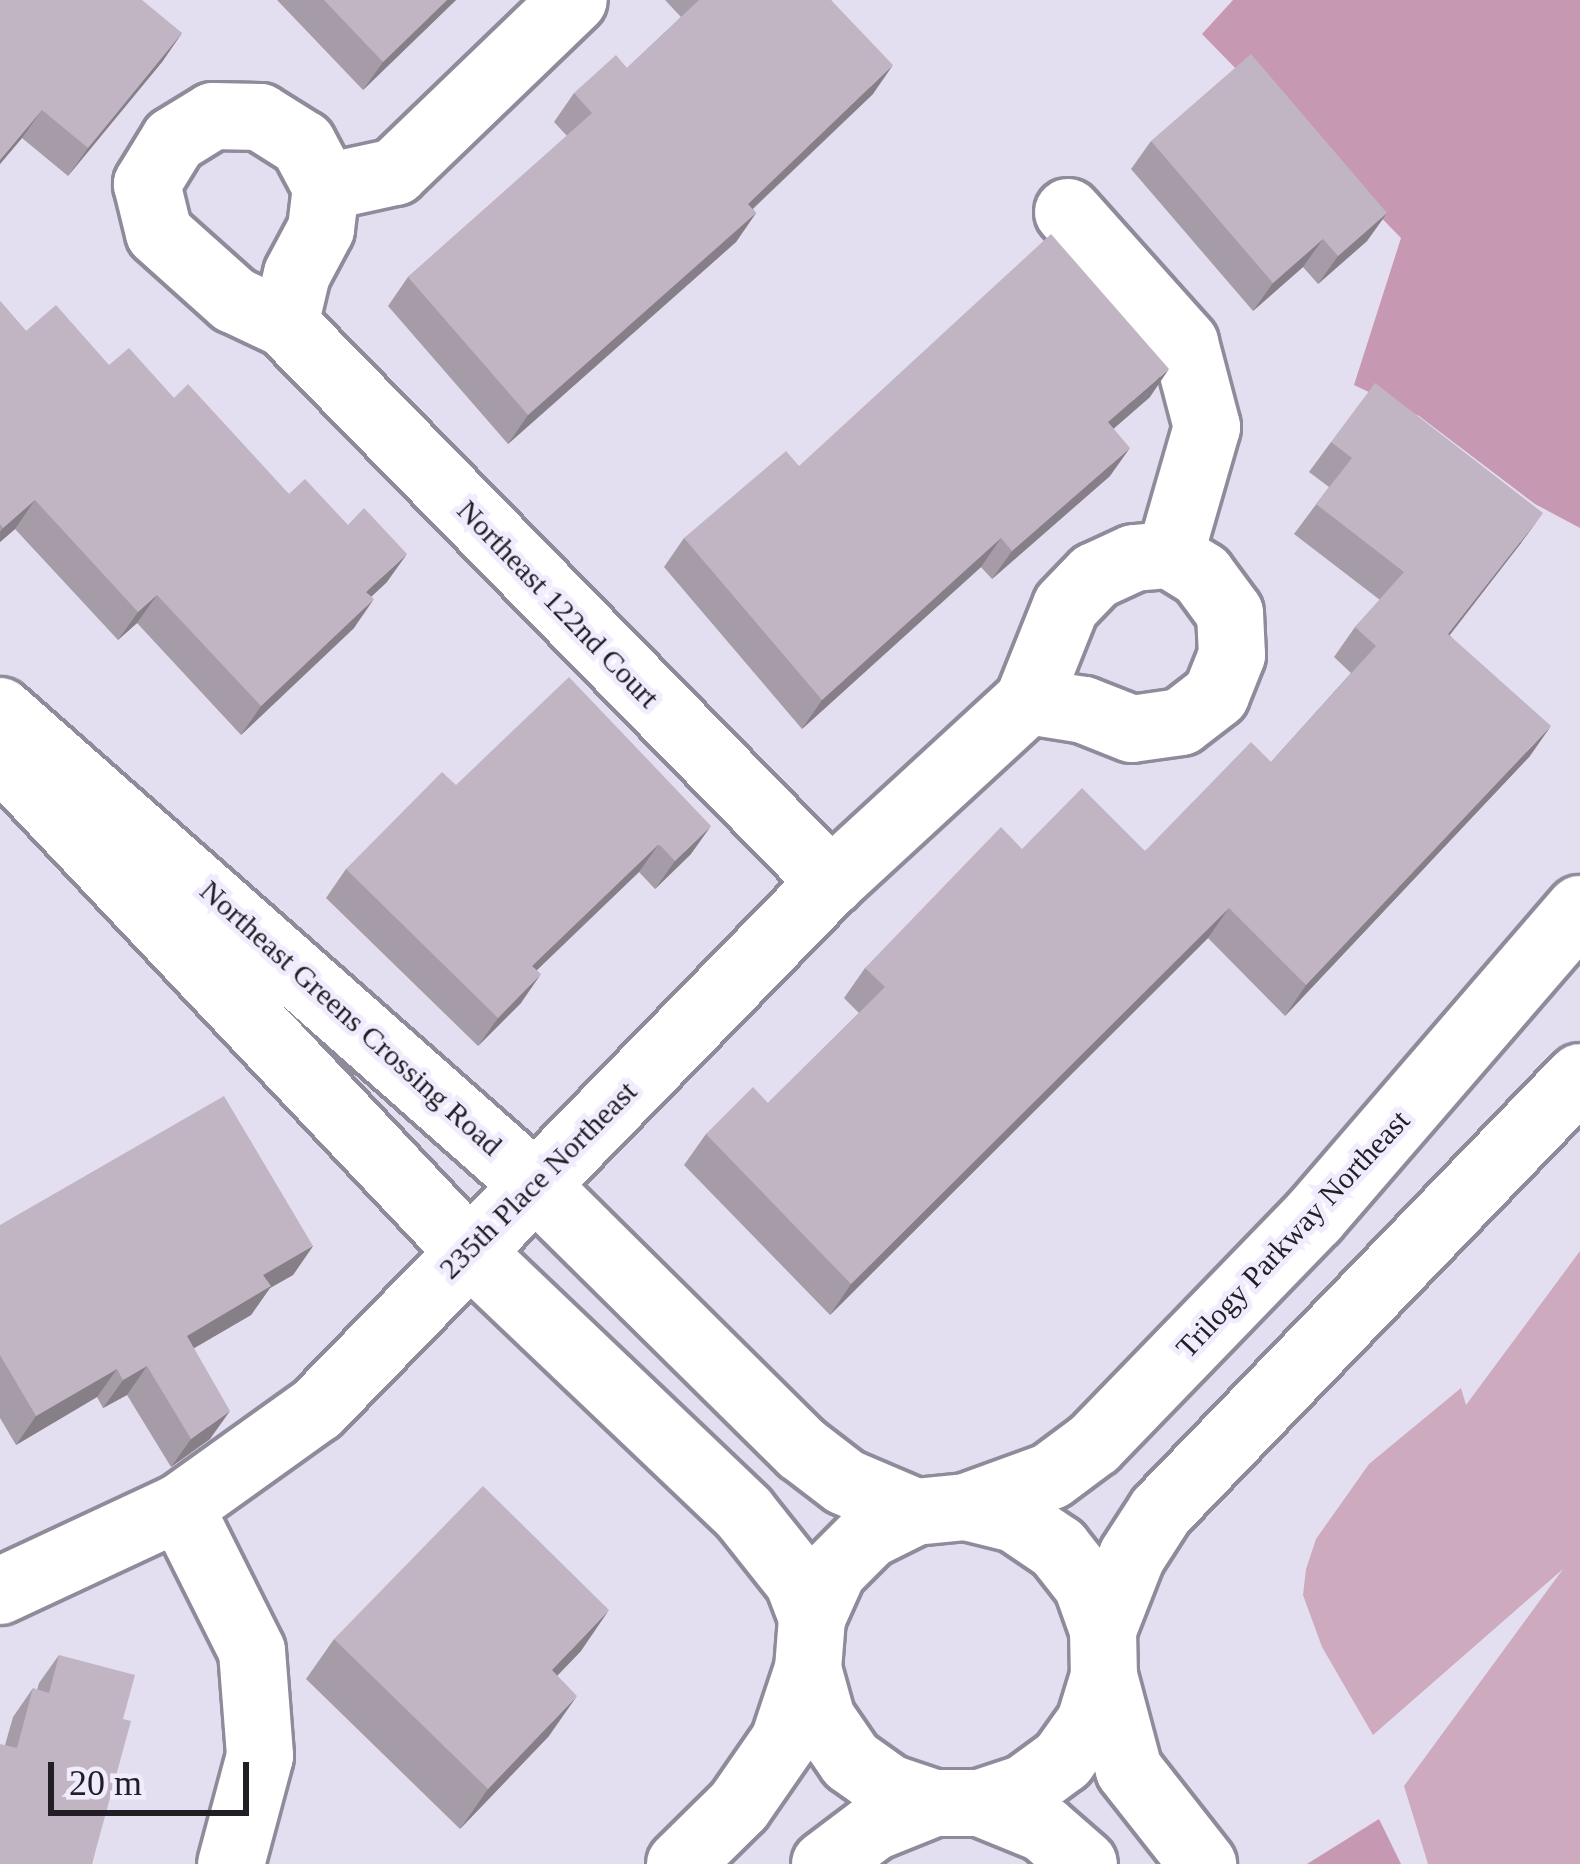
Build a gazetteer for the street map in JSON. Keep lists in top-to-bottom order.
{
  "streets": {
    "street": [
      "Northeast 122nd Court",
      "Northeast Greens Crossing Road",
      "235th Place Northeast",
      "Trilogy Parkway Northeast"
    ]
  },
  "crossings": [
    ["Northeast 122nd Court", "235th Place Northeast"],
    ["Northeast Greens Crossing Road", "235th Place Northeast"],
    ["Northeast Greens Crossing Road", "Trilogy Parkway Northeast"]
  ],
  "scale_bar": "20 m"
}
